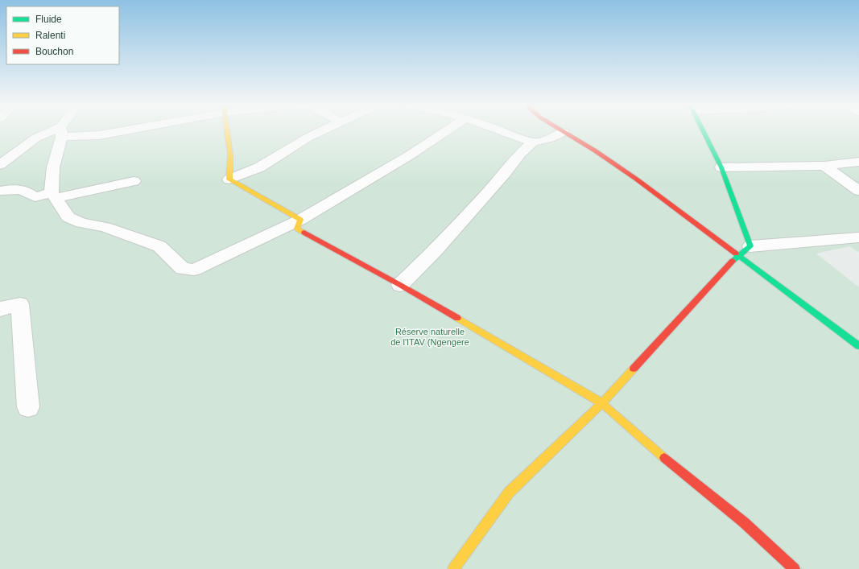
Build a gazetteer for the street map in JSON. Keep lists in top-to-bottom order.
{
  "parks": ["Réserve naturelle de l'ITAV (Ngengere"],
  "legend": ["Fluide", "Ralenti", "Bouchon"]
}
